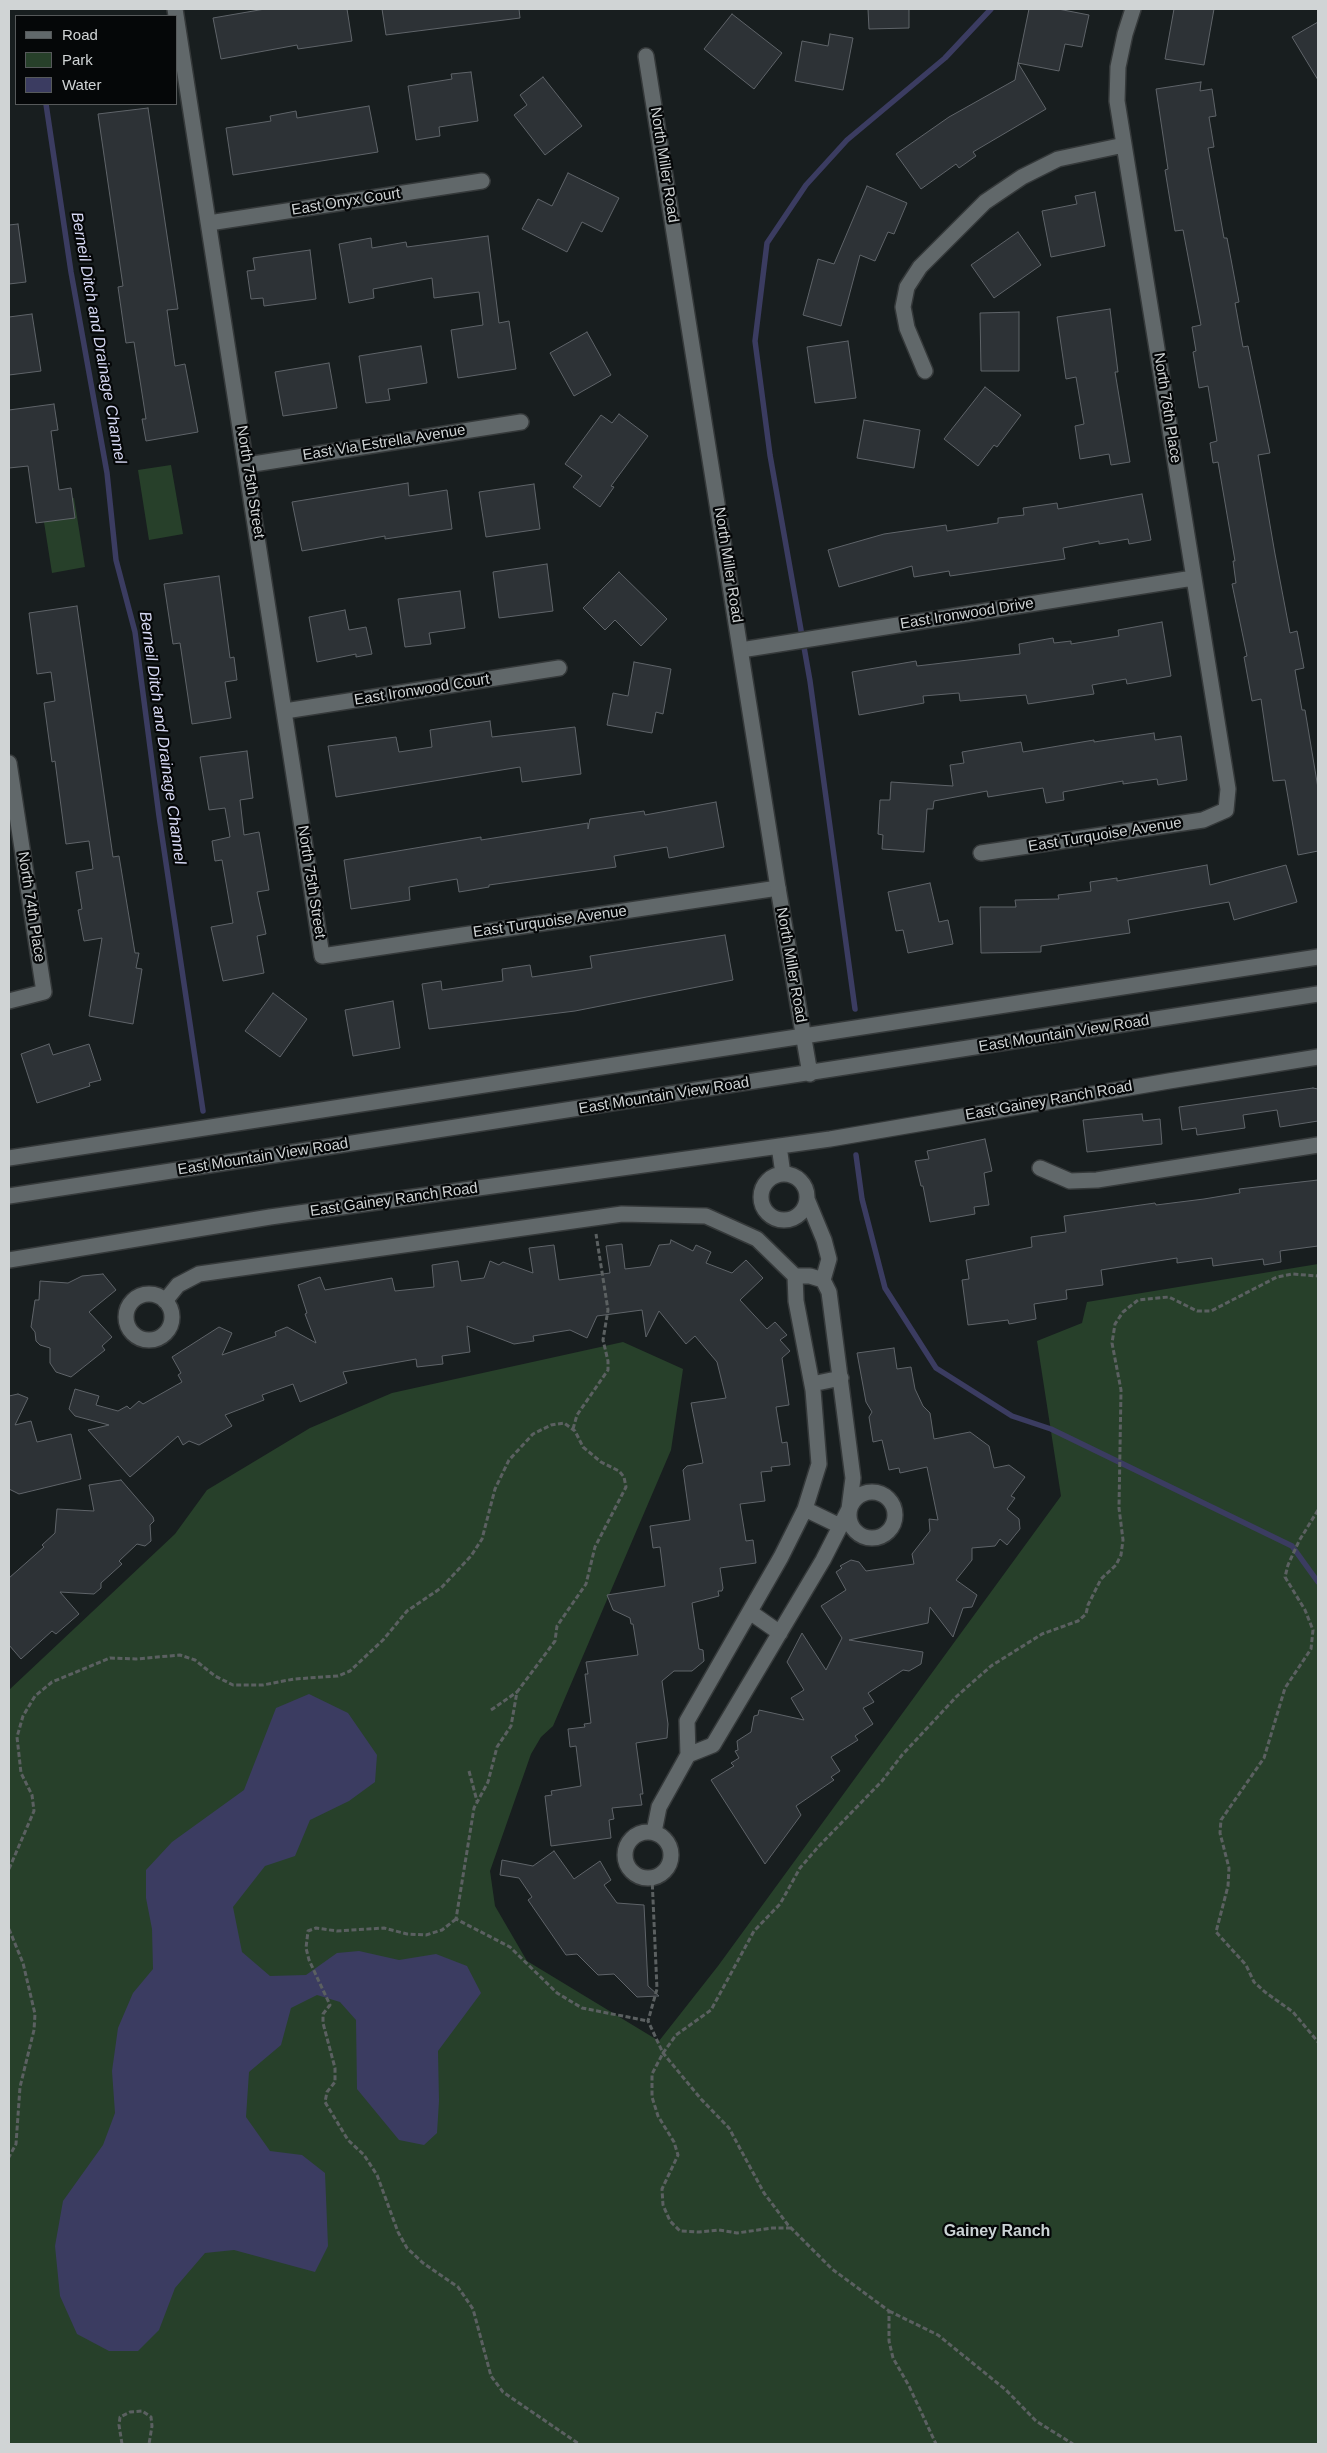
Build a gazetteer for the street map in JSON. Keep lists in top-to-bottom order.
{
  "streets": {
    "street": [
      "North Miller Road",
      "East Onyx Court",
      "North 76th Place",
      "East Via Estrella Avenue",
      "North 75th Street",
      "East Ironwood Drive",
      "East Ironwood Court",
      "East Turquoise Avenue",
      "North 74th Place",
      "East Mountain View Road",
      "East Gainey Ranch Road"
    ]
  },
  "crossings": [
    ["North Miller Road", "East Ironwood Drive"],
    ["North Miller Road", "East Turquoise Avenue"],
    ["North Miller Road", "East Mountain View Road"],
    ["East Onyx Court", "North 75th Street"],
    ["North 76th Place", "East Ironwood Drive"],
    ["North 76th Place", "East Turquoise Avenue"],
    ["East Via Estrella Avenue", "North 75th Street"],
    ["North 75th Street", "East Ironwood Court"],
    ["North 75th Street", "East Turquoise Avenue"]
  ],
  "districts": ["Gainey Ranch"],
  "water": ["Berneil Ditch and Drainage Channel"],
  "legend": ["Road", "Park", "Water"]
}
